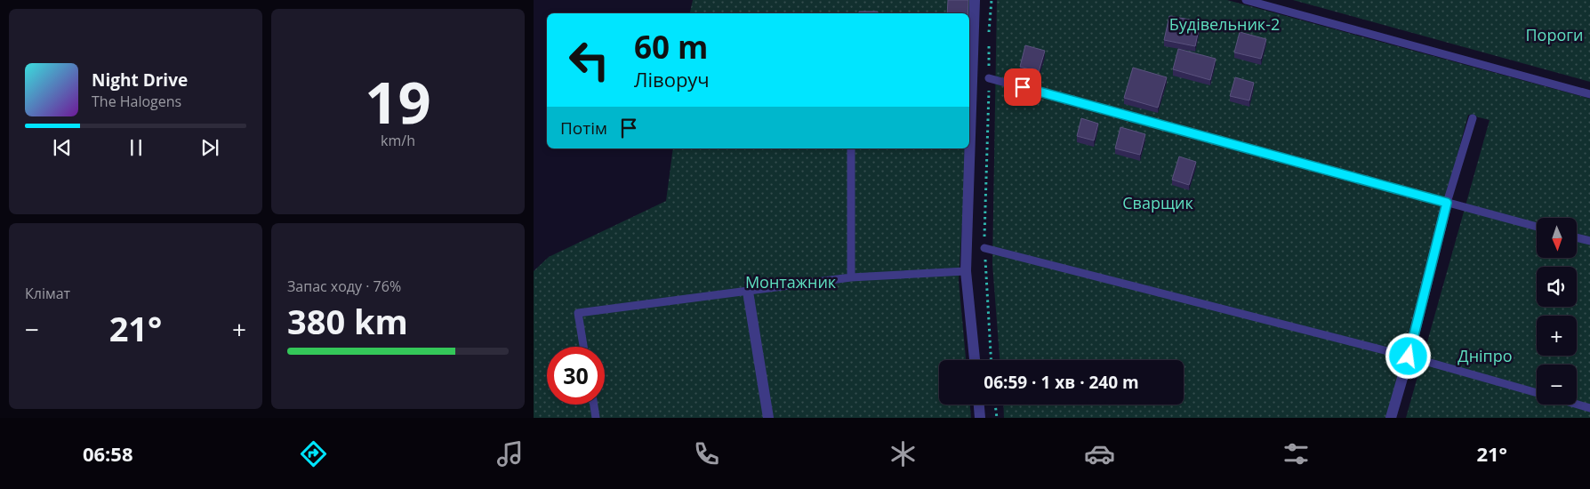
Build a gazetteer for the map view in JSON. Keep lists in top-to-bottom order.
{
  "parks": [
    "Будівельник-2",
    "Пороги",
    "Сварщик",
    "Монтажник",
    "Дніпро"
  ],
  "north": "bottom",
  "page": {
    "tile": [
      ["19", "km/h"],
      "Клімат",
      ["Запас ходу · 76%", "380 km"]
    ],
    "turn": ["60 m", "Ліворуч"],
    "song": ["Night Drive", "The Halogens"],
    "then": "Потім",
    "map_buttons": ["+", "−"],
    "heat": ["−", "21°", "+"],
    "limit": "30",
    "trip": "06:59 · 1 хв · 240 m",
    "tabs": ["06:58", "21°"]
  }
}
